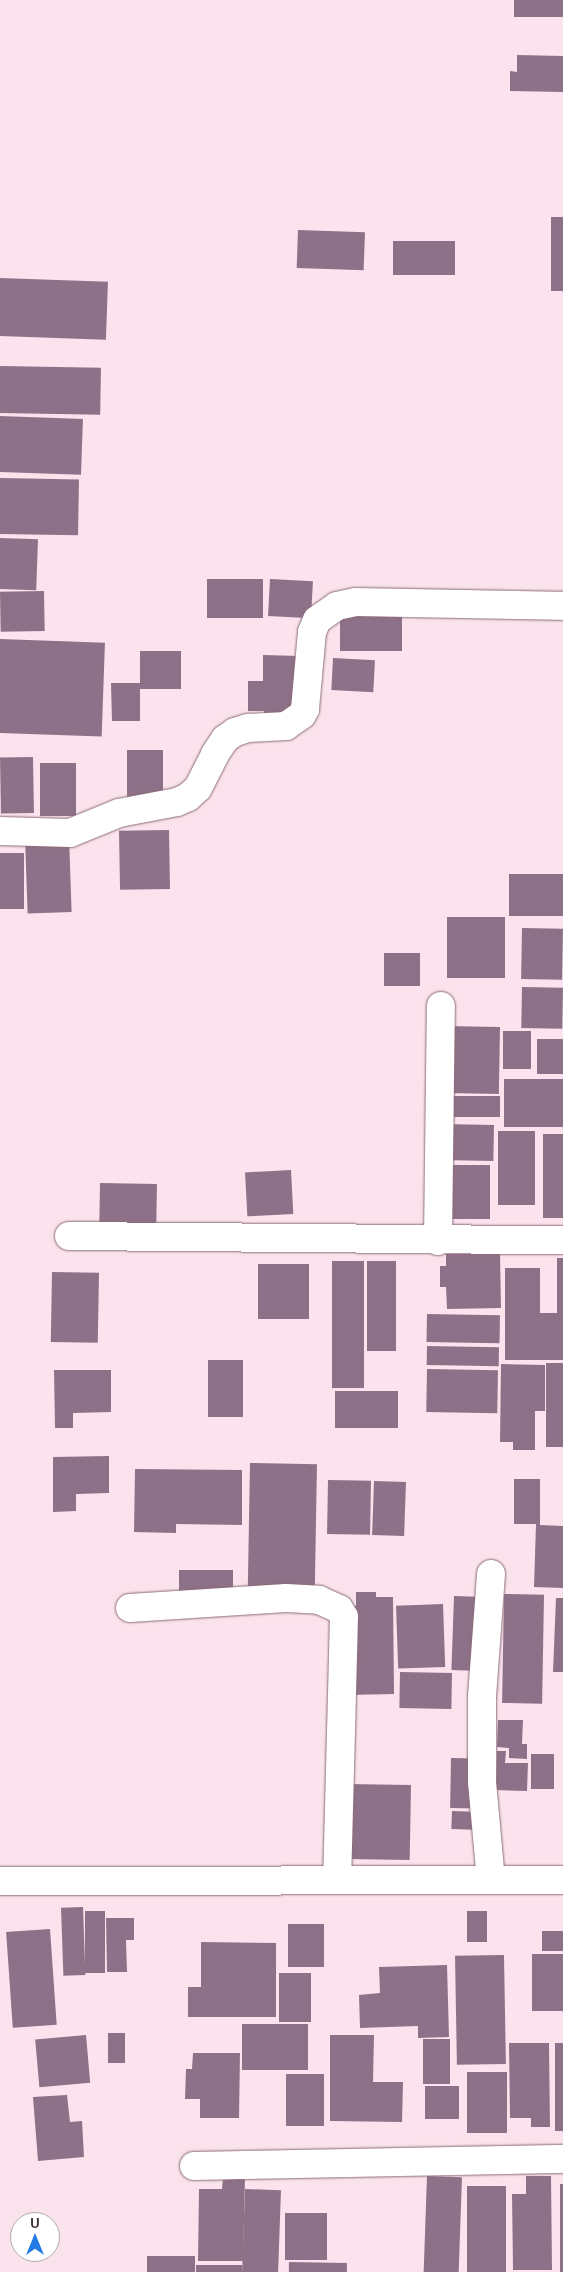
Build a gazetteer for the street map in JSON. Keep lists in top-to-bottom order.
{
  "north": "top"
}
